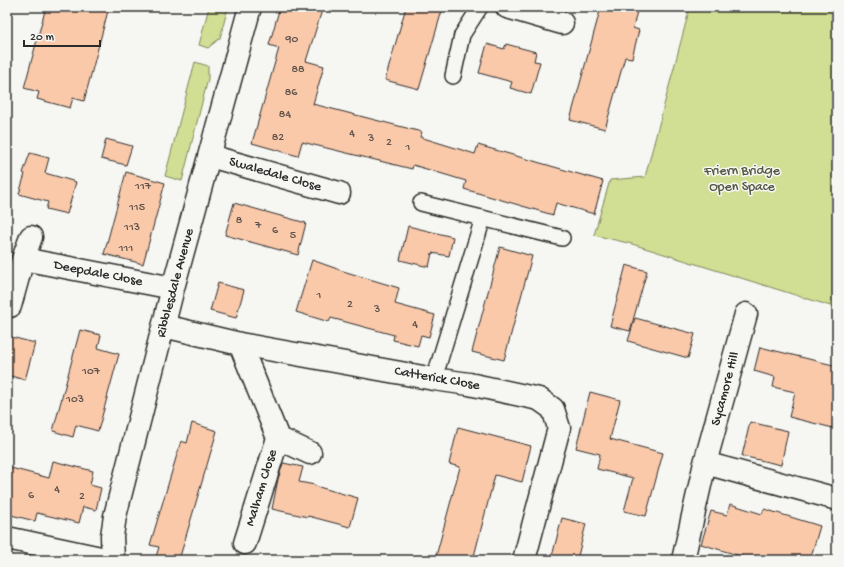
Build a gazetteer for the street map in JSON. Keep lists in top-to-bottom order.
{
  "streets": {
    "street": [
      "Swaledale Close",
      "Deepdale Close",
      "Ribblesdale Avenue",
      "Catterick Close",
      "Sycamore Hill",
      "Malham Close"
    ]
  },
  "crossings": [
    ["Swaledale Close", "Ribblesdale Avenue"],
    ["Deepdale Close", "Ribblesdale Avenue"],
    ["Ribblesdale Avenue", "Catterick Close"],
    ["Catterick Close", "Malham Close"]
  ],
  "parks": ["Friern Bridge Open Space"],
  "house_numbers": [
    "90",
    "88",
    "86",
    "84",
    "4",
    "82",
    "3",
    "2",
    "1",
    "117",
    "115",
    "8",
    "7",
    "113",
    "6",
    "5",
    "111",
    "1",
    "2",
    "3",
    "4",
    "107",
    "103",
    "4",
    "6",
    "2"
  ],
  "scale_bar": "20 m"
}
